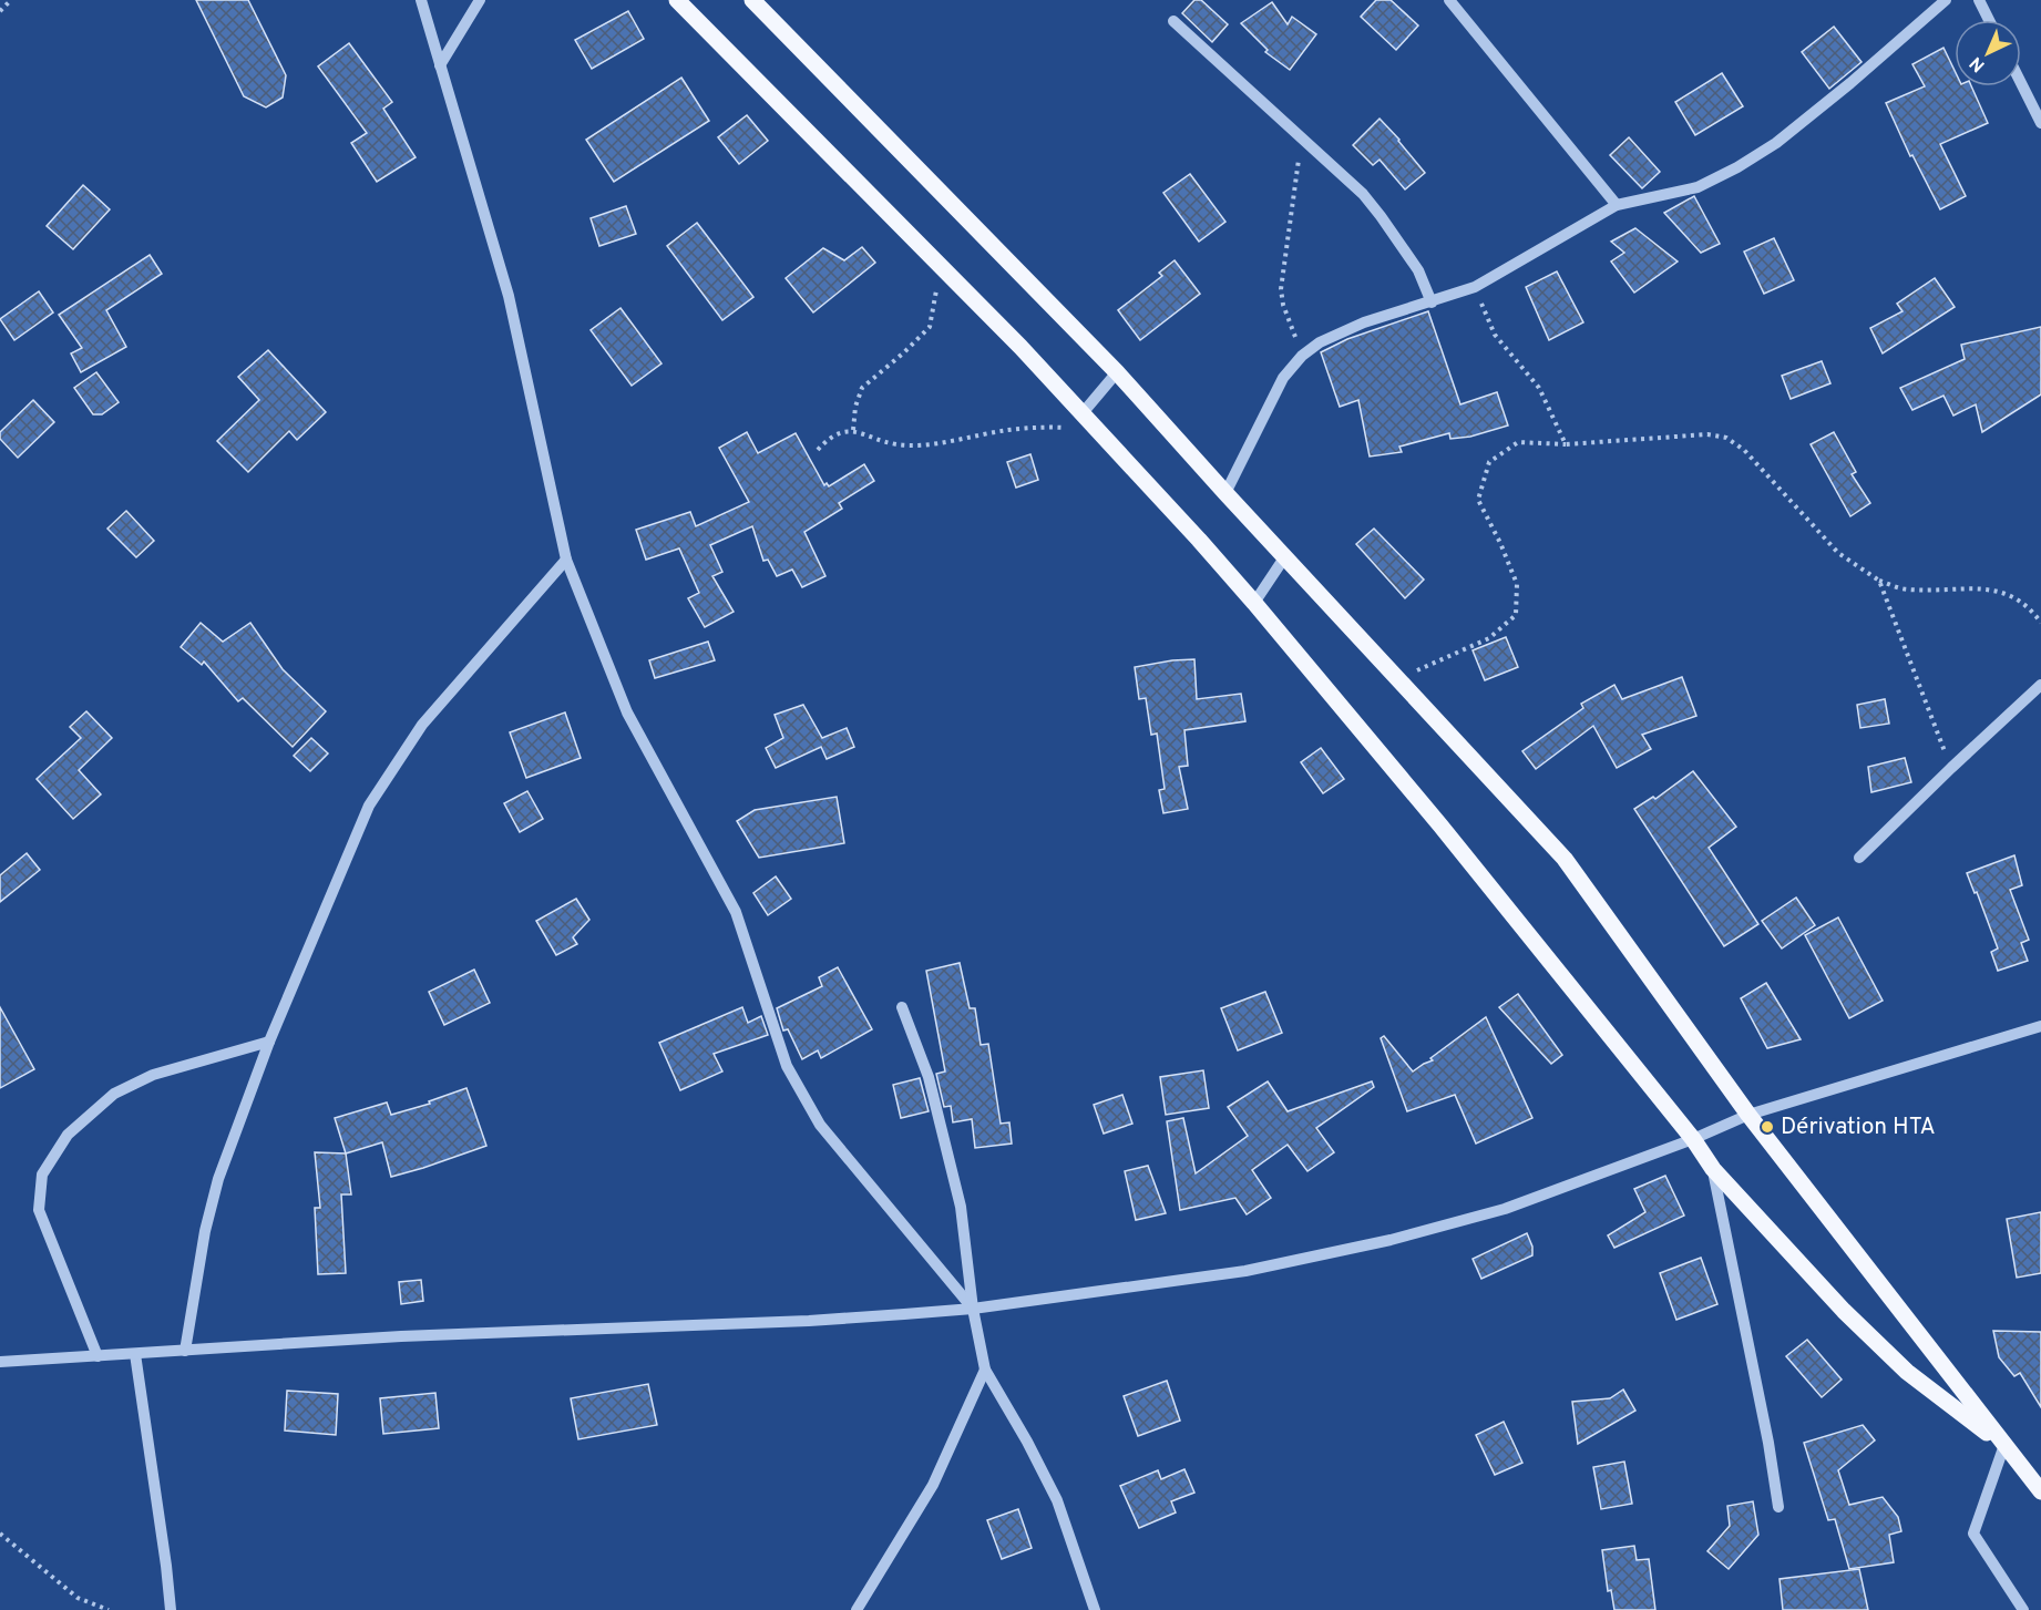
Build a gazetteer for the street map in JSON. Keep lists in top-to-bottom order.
{
  "places": ["Dérivation HTA"],
  "north": "bottom left"
}
